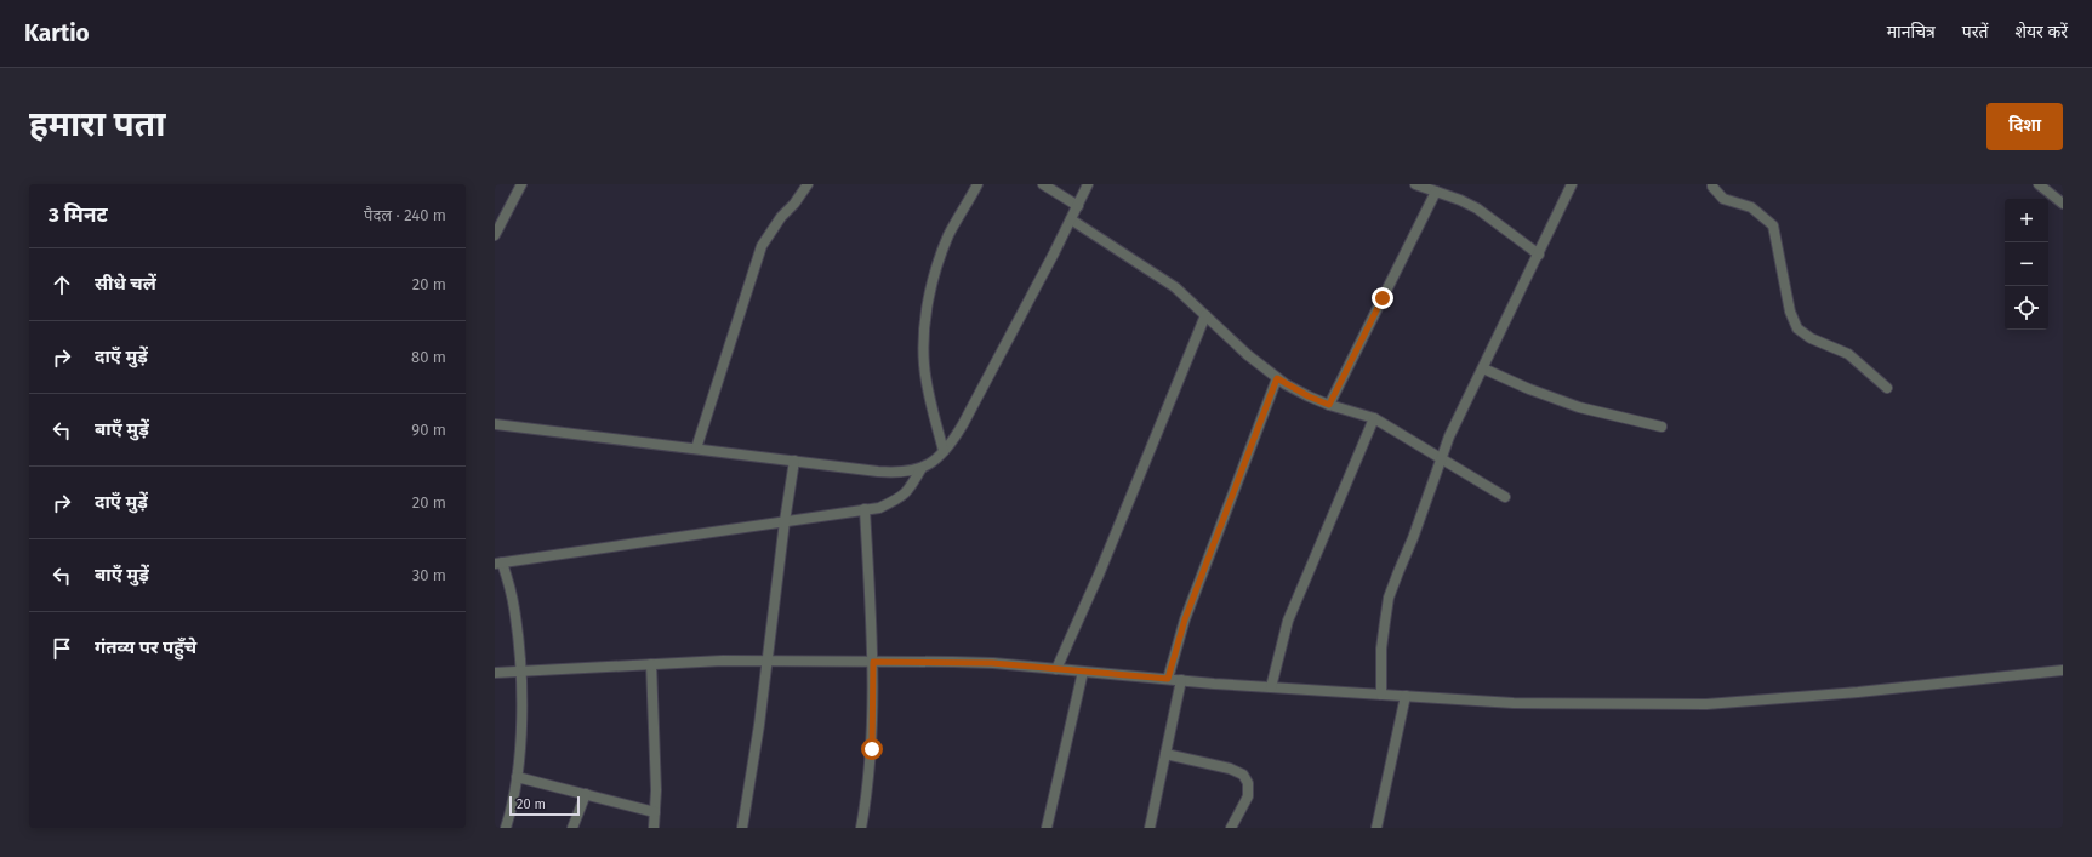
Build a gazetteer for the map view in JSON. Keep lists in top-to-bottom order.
{
  "scale_bar": "20 m",
  "page": {
    "header": "Kartio",
    "nav": ["मानचित्र", "परतें", "शेयर करें"],
    "buttons": "दिशा",
    "title": "हमारा पता",
    "heading": ["3 मिनट", "पैदल · 240 m"],
    "map_buttons": ["+", "−"],
    "list": [
      ["सीधे चलें", "20 m"],
      ["दाएँ मुड़ें", "80 m"],
      ["बाएँ मुड़ें", "90 m"],
      ["दाएँ मुड़ें", "20 m"],
      ["बाएँ मुड़ें", "30 m"],
      "गंतव्य पर पहुँचे"
    ],
    "scale": "20 m"
  }
}
